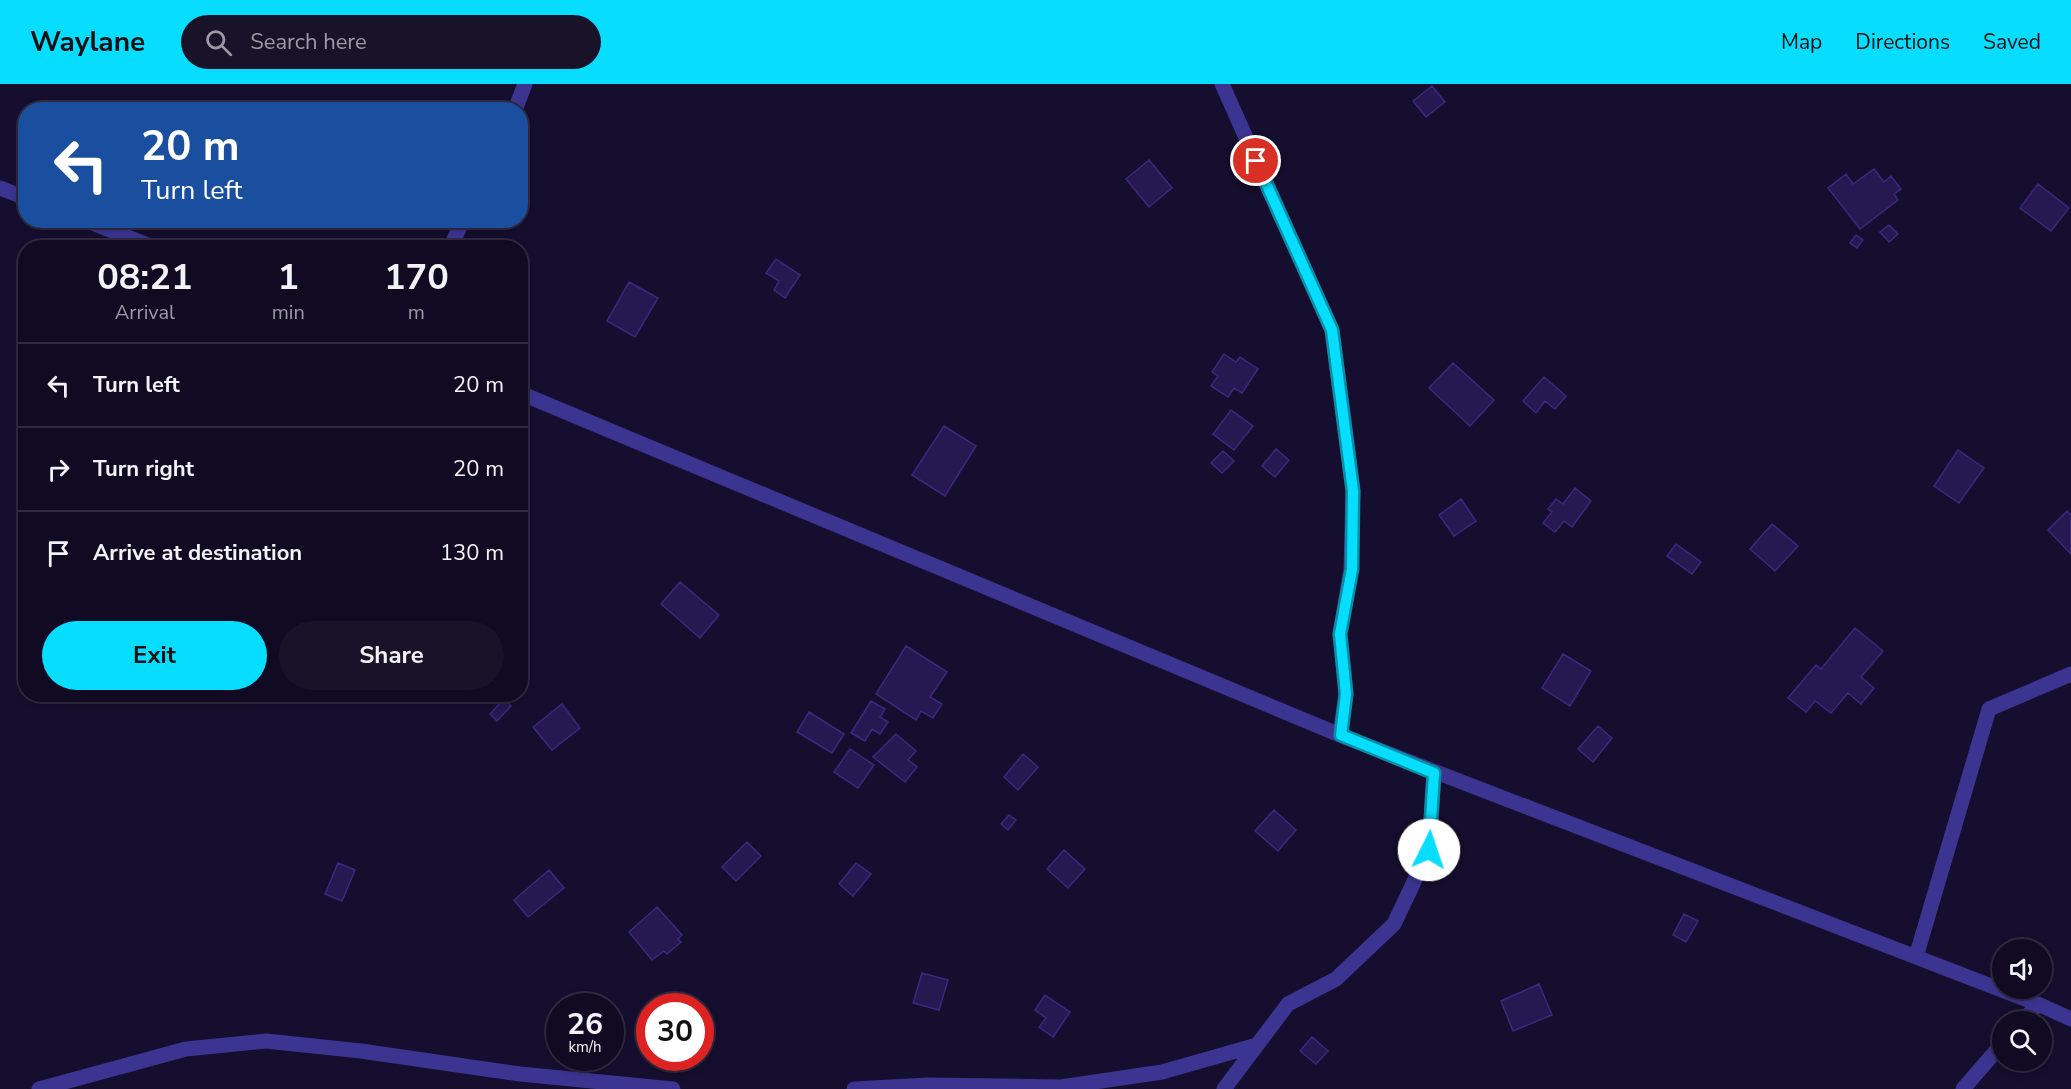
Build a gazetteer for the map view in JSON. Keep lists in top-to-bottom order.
{
  "page": {
    "header": "Waylane",
    "search": "Search here",
    "nav": ["Map", "Directions", "Saved"],
    "turn": ["20 m", "Turn left"],
    "eta": [
      "08:21",
      "Arrival",
      "1",
      "min",
      "170",
      "m"
    ],
    "list": [
      {
        "name": "Turn left",
        "value": "20 m"
      },
      {
        "name": "Turn right",
        "value": "20 m"
      },
      {
        "name": "Arrive at destination",
        "value": "130 m"
      }
    ],
    "buttons": ["Exit", "Share"],
    "speed": "26 km/h",
    "limit": "30"
  }
}
